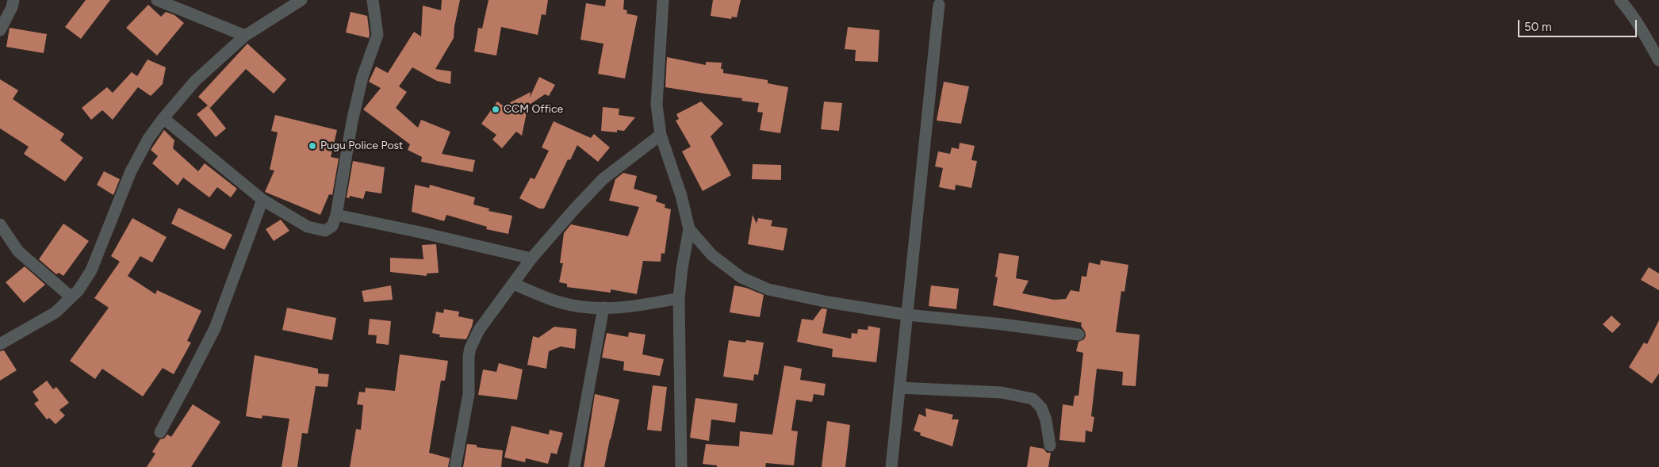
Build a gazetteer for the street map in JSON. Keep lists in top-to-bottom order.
{
  "places": ["CCM Office", "Pugu Police Post"],
  "scale_bar": "50 m"
}
